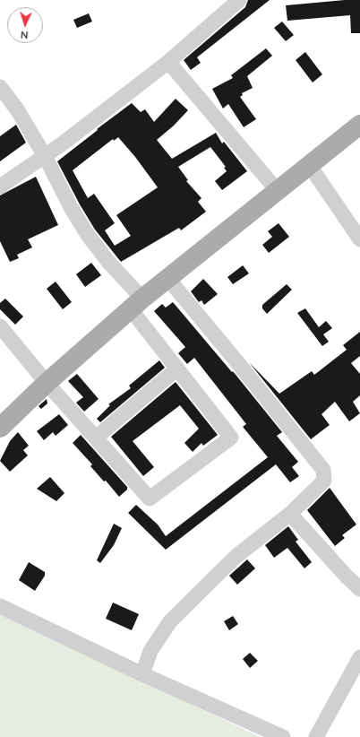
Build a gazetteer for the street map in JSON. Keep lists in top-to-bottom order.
{
  "north": "bottom"
}
